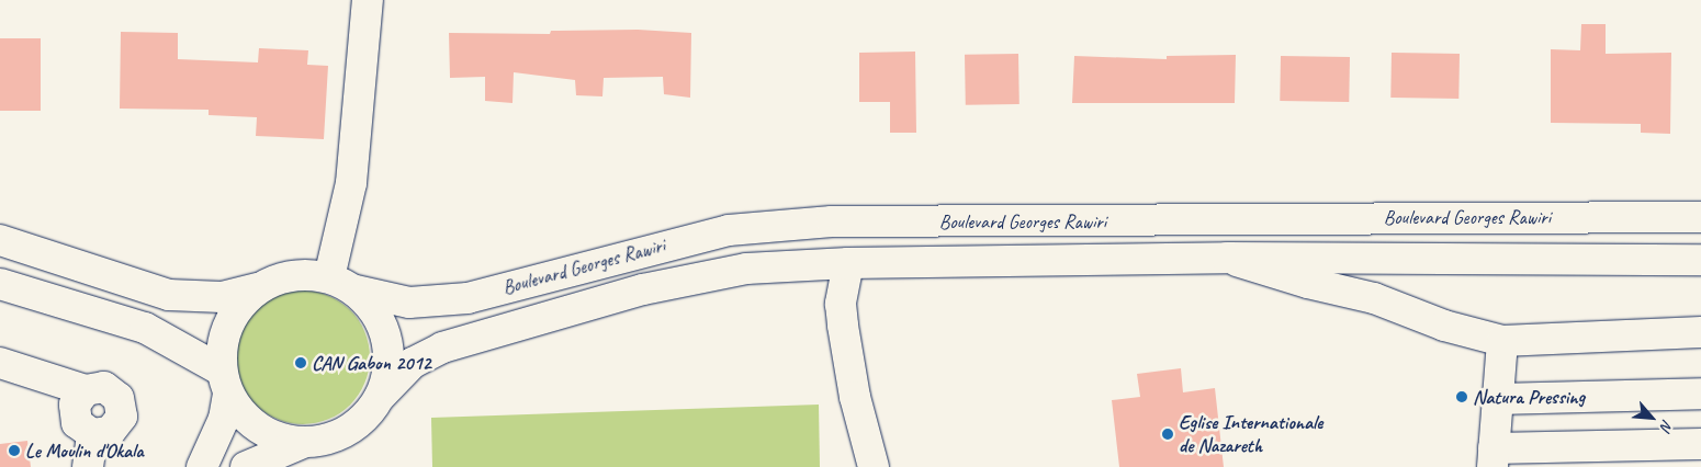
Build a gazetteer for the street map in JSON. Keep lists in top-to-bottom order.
{
  "streets": {
    "main road": ["Boulevard Georges Rawiri"]
  },
  "places": [
    "CAN Gabon 2012",
    "Natura Pressing",
    "Eglise Internationale de Nazareth",
    "Le Moulin d'Okala"
  ],
  "north": "bottom right"
}
